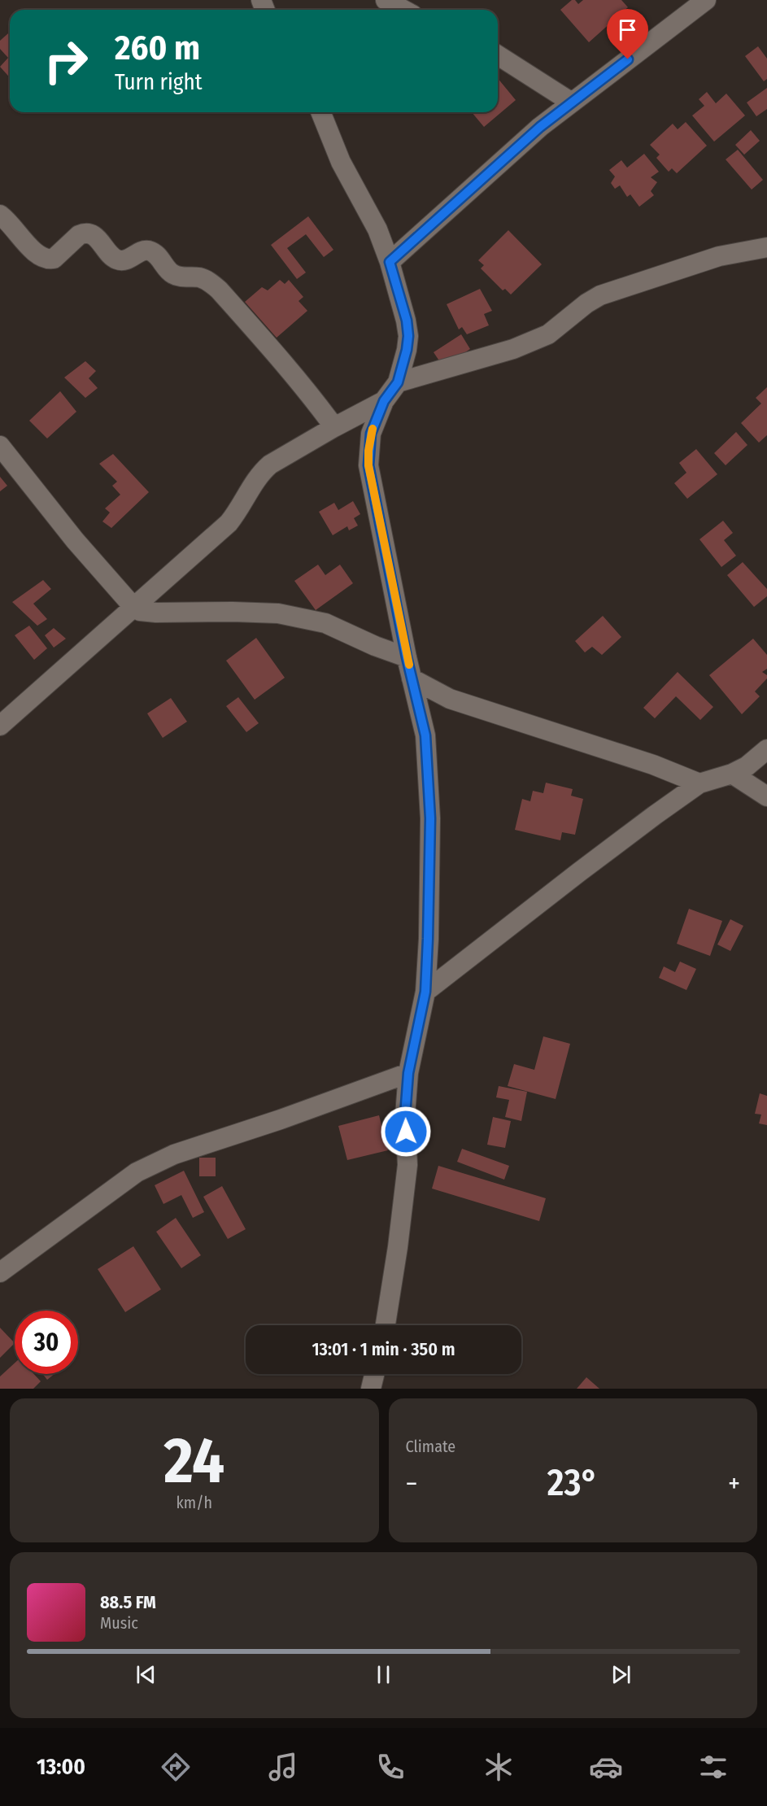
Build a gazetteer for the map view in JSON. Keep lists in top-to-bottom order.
{
  "page": {
    "turn": ["260 m", "Turn right"],
    "limit": "30",
    "trip": "13:01 · 1 min · 350 m",
    "tile": [
      ["24", "km/h"],
      "Climate"
    ],
    "heat": ["−", "23°", "+"],
    "song": ["88.5 FM", "Music"],
    "tabs": "13:00"
  }
}
